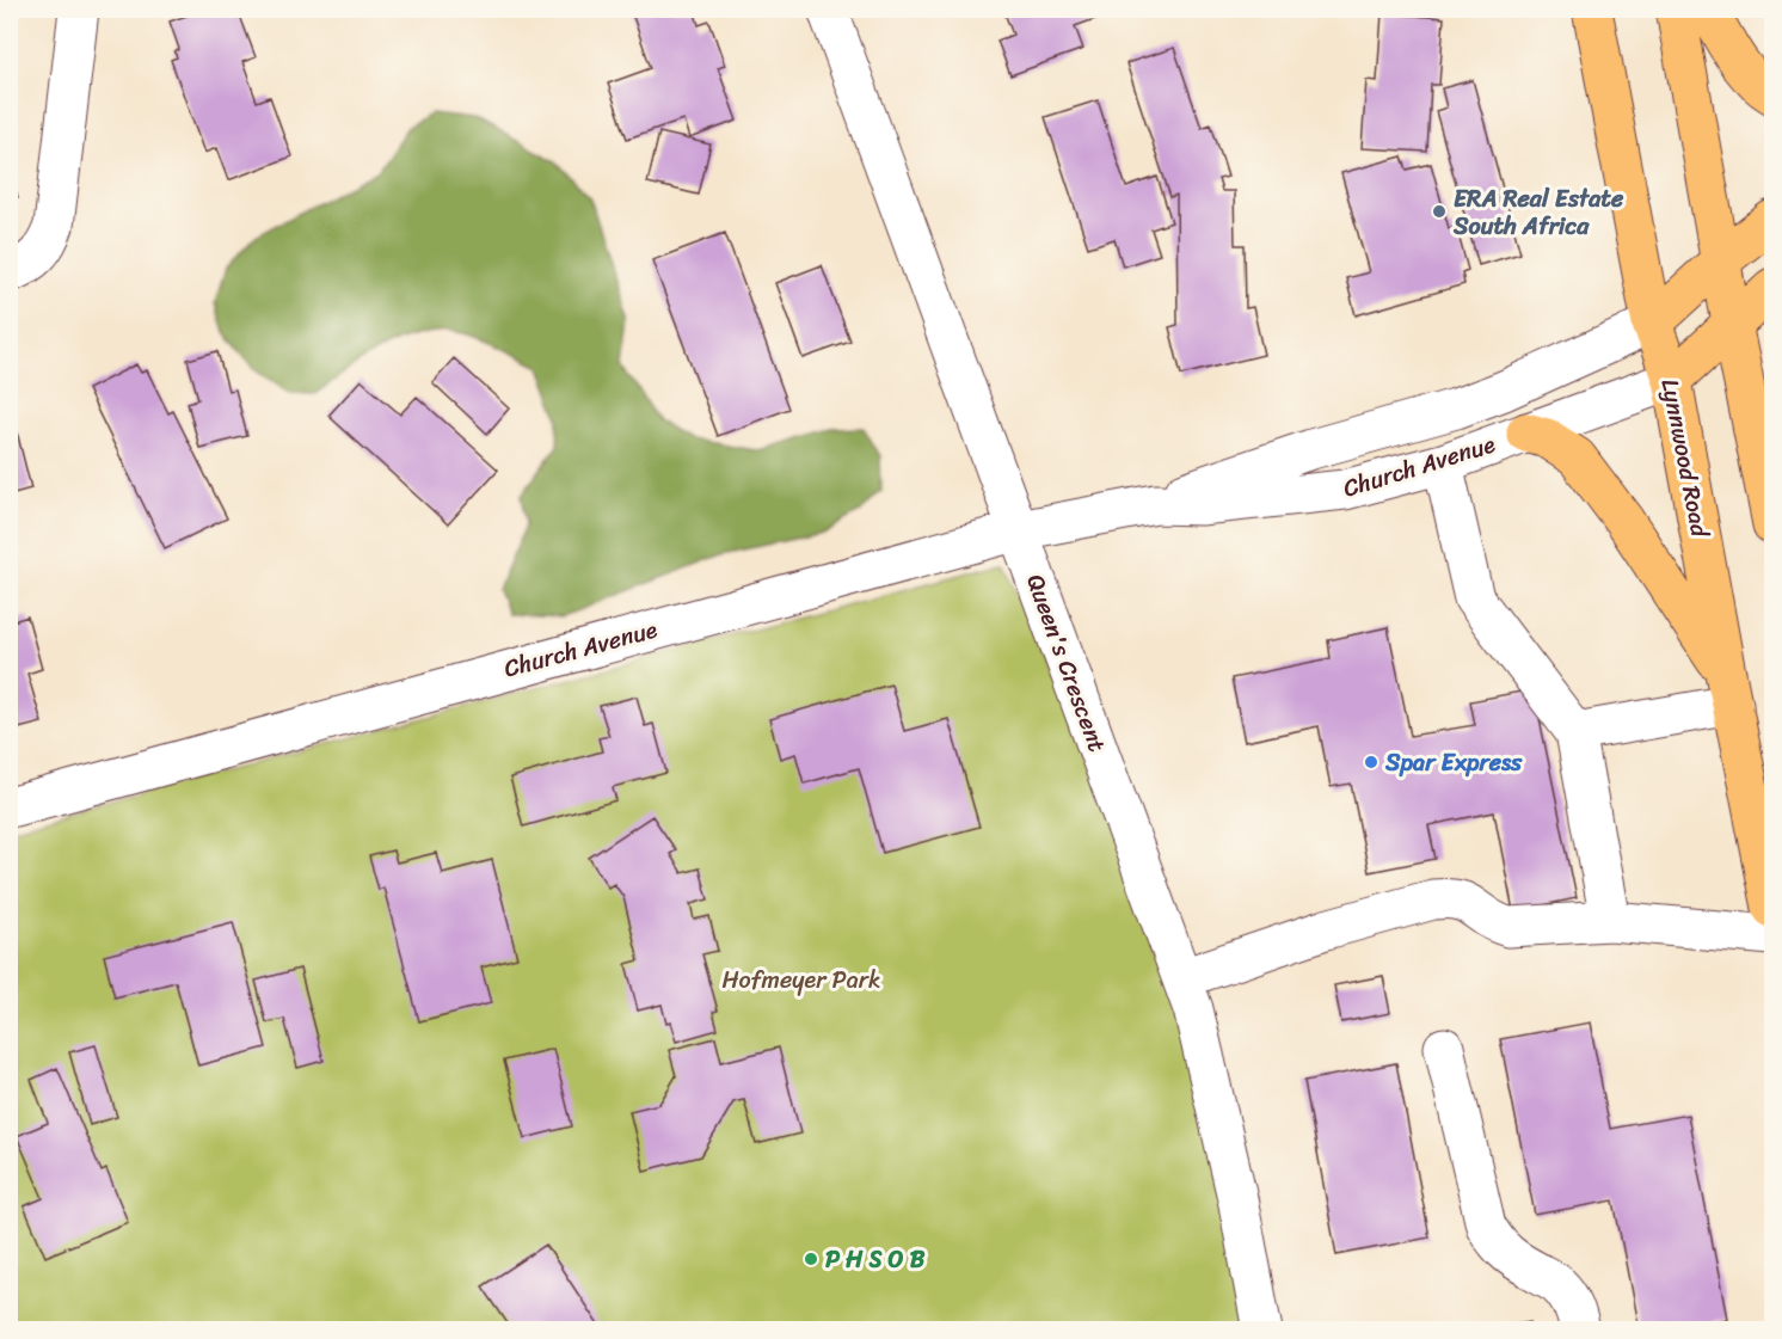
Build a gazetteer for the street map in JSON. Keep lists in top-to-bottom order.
{
  "streets": {
    "main road": ["Lynnwood Road"],
    "street": ["Church Avenue", "Queen's Crescent"]
  },
  "crossings": [
    ["Lynnwood Road", "Church Avenue"],
    ["Church Avenue", "Queen's Crescent"]
  ],
  "parks": ["Hofmeyer Park"],
  "places": ["ERA Real Estate South Africa", "Spar Express", "P H S O B"]
}
